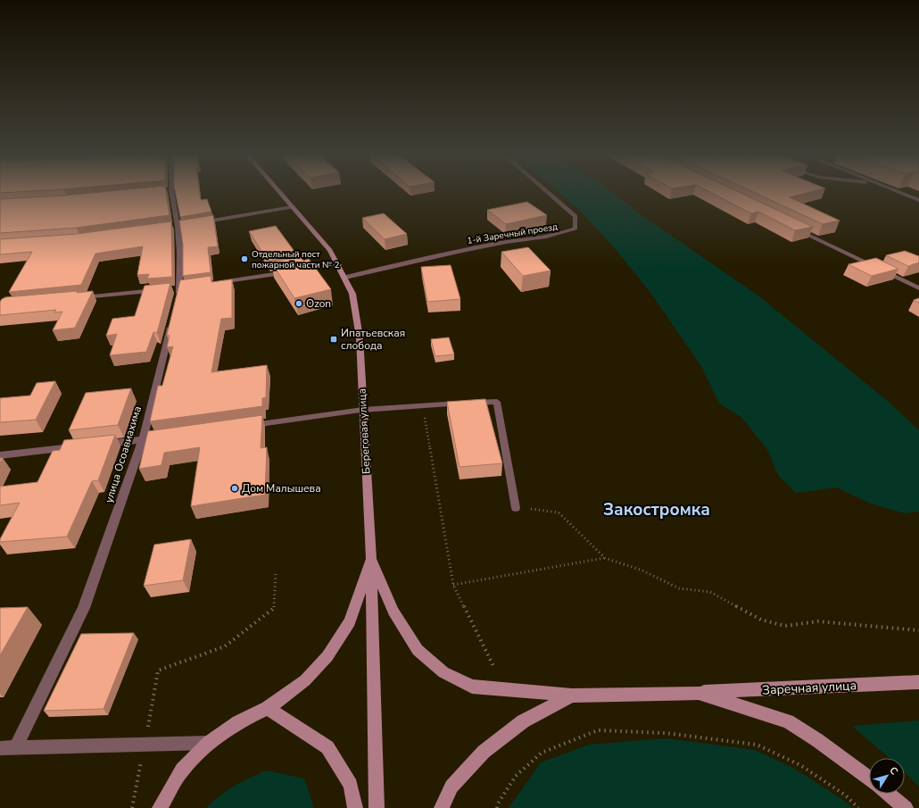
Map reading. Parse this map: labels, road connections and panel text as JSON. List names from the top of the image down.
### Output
{
  "streets": {
    "main road": ["Береговая улица", "Заречная улица"],
    "street": ["1-й Заречный проезд", "улица Осоавиахима"]
  },
  "crossings": [
    ["1-й Заречный проезд", "Береговая улица"],
    ["Береговая улица", "Заречная улица"]
  ],
  "districts": ["Закостромка"],
  "places": {
    "other": ["Отдельный пост пожарной части № 2", "Ozon", "Дом Малышева"],
    "transit": ["Ипатьевская слобода"]
  },
  "north": "top right"
}
